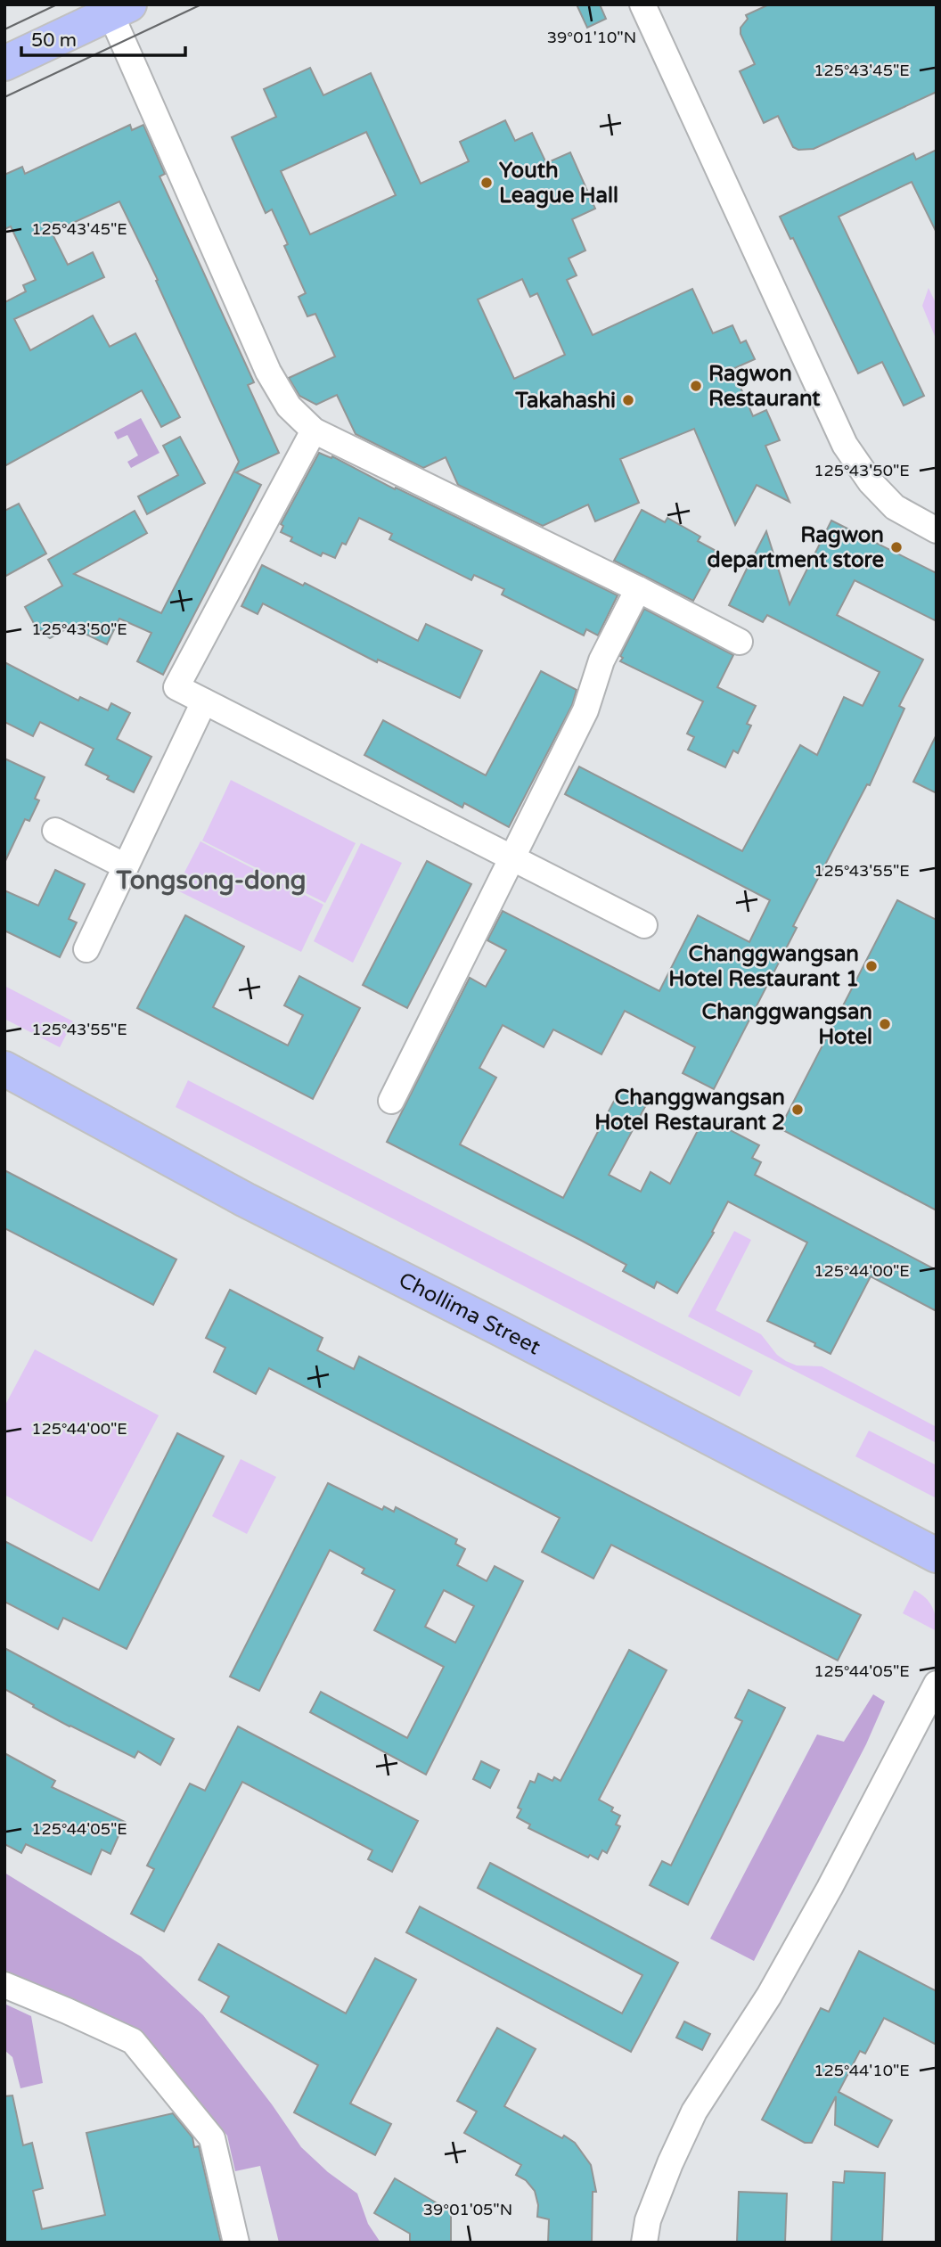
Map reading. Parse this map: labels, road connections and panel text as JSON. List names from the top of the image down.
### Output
{
  "streets": {
    "main road": ["Chollima Street"]
  },
  "districts": ["Tongsong-dong"],
  "places": [
    "Youth League Hall",
    "Ragwon Restaurant",
    "Takahashi",
    "Ragwon department store",
    "Changgwangsan Hotel Restaurant 1",
    "Changgwangsan Hotel",
    "Changgwangsan Hotel Restaurant 2"
  ],
  "scale_bar": "50 m",
  "coordinates": [
    "39°01'10\"N",
    "125°43'45\"E",
    "125°43'50\"E",
    "125°43'55\"E",
    "125°44'00\"E",
    "125°44'05\"E",
    "125°44'10\"E",
    "39°01'05\"N"
  ]
}
